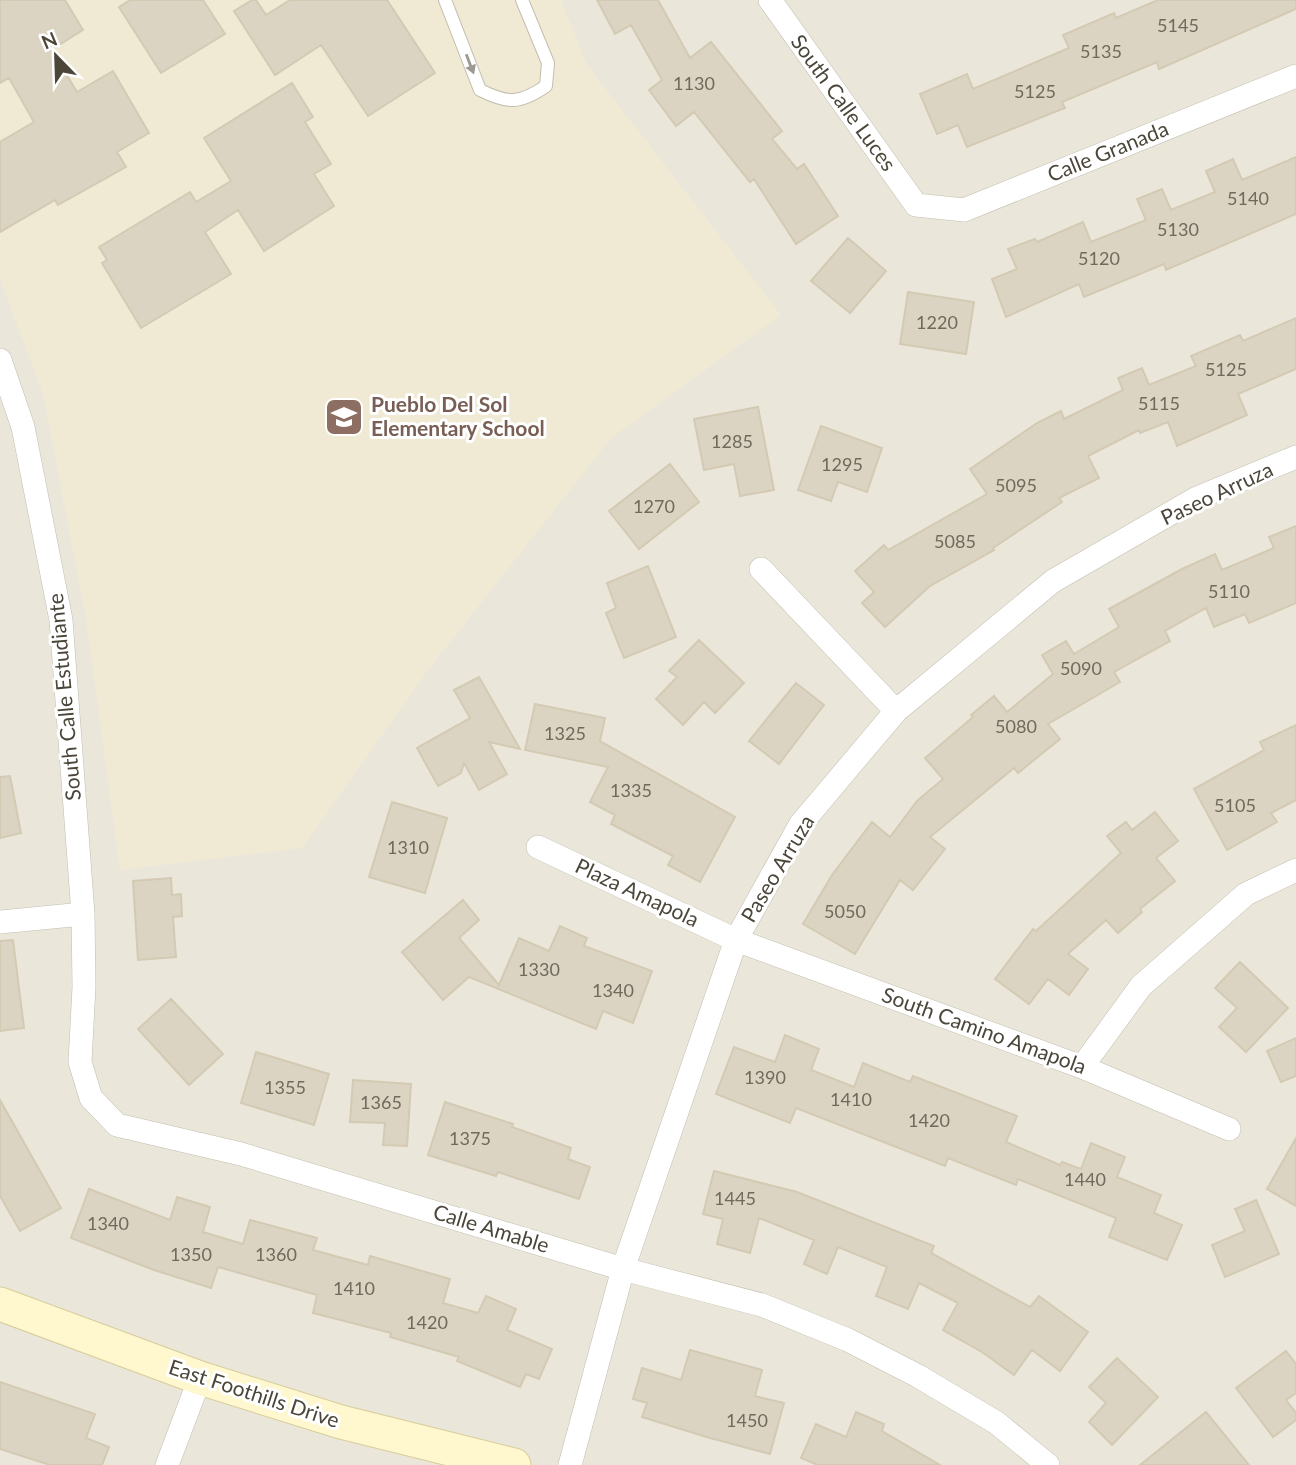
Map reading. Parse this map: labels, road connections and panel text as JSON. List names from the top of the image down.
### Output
{
  "streets": {
    "street": [
      "South Calle Luces",
      "Calle Granada",
      "Paseo Arruza",
      "South Calle Estudiante",
      "Plaza Amapola",
      "South Camino Amapola",
      "Calle Amable",
      "East Foothills Drive"
    ]
  },
  "crossings": [
    ["South Calle Luces", "Calle Granada"],
    ["Paseo Arruza", "Plaza Amapola"],
    ["Paseo Arruza", "South Camino Amapola"],
    ["Paseo Arruza", "Calle Amable"],
    ["South Calle Estudiante", "Calle Amable"],
    ["Plaza Amapola", "South Camino Amapola"]
  ],
  "places": {
    "school or university": ["Pueblo Del Sol Elementary School"]
  },
  "house_numbers": [
    "5145",
    "5135",
    "1130",
    "5125",
    "5140",
    "5130",
    "5120",
    "1220",
    "5125",
    "5115",
    "1285",
    "1295",
    "5095",
    "1270",
    "5085",
    "5110",
    "5090",
    "5080",
    "1325",
    "1335",
    "5105",
    "1310",
    "5050",
    "1330",
    "1340",
    "1390",
    "1355",
    "1410",
    "1365",
    "1420",
    "1375",
    "1440",
    "1445",
    "1340",
    "1350",
    "1360",
    "1410",
    "1420",
    "1450"
  ],
  "north": "top left"
}
